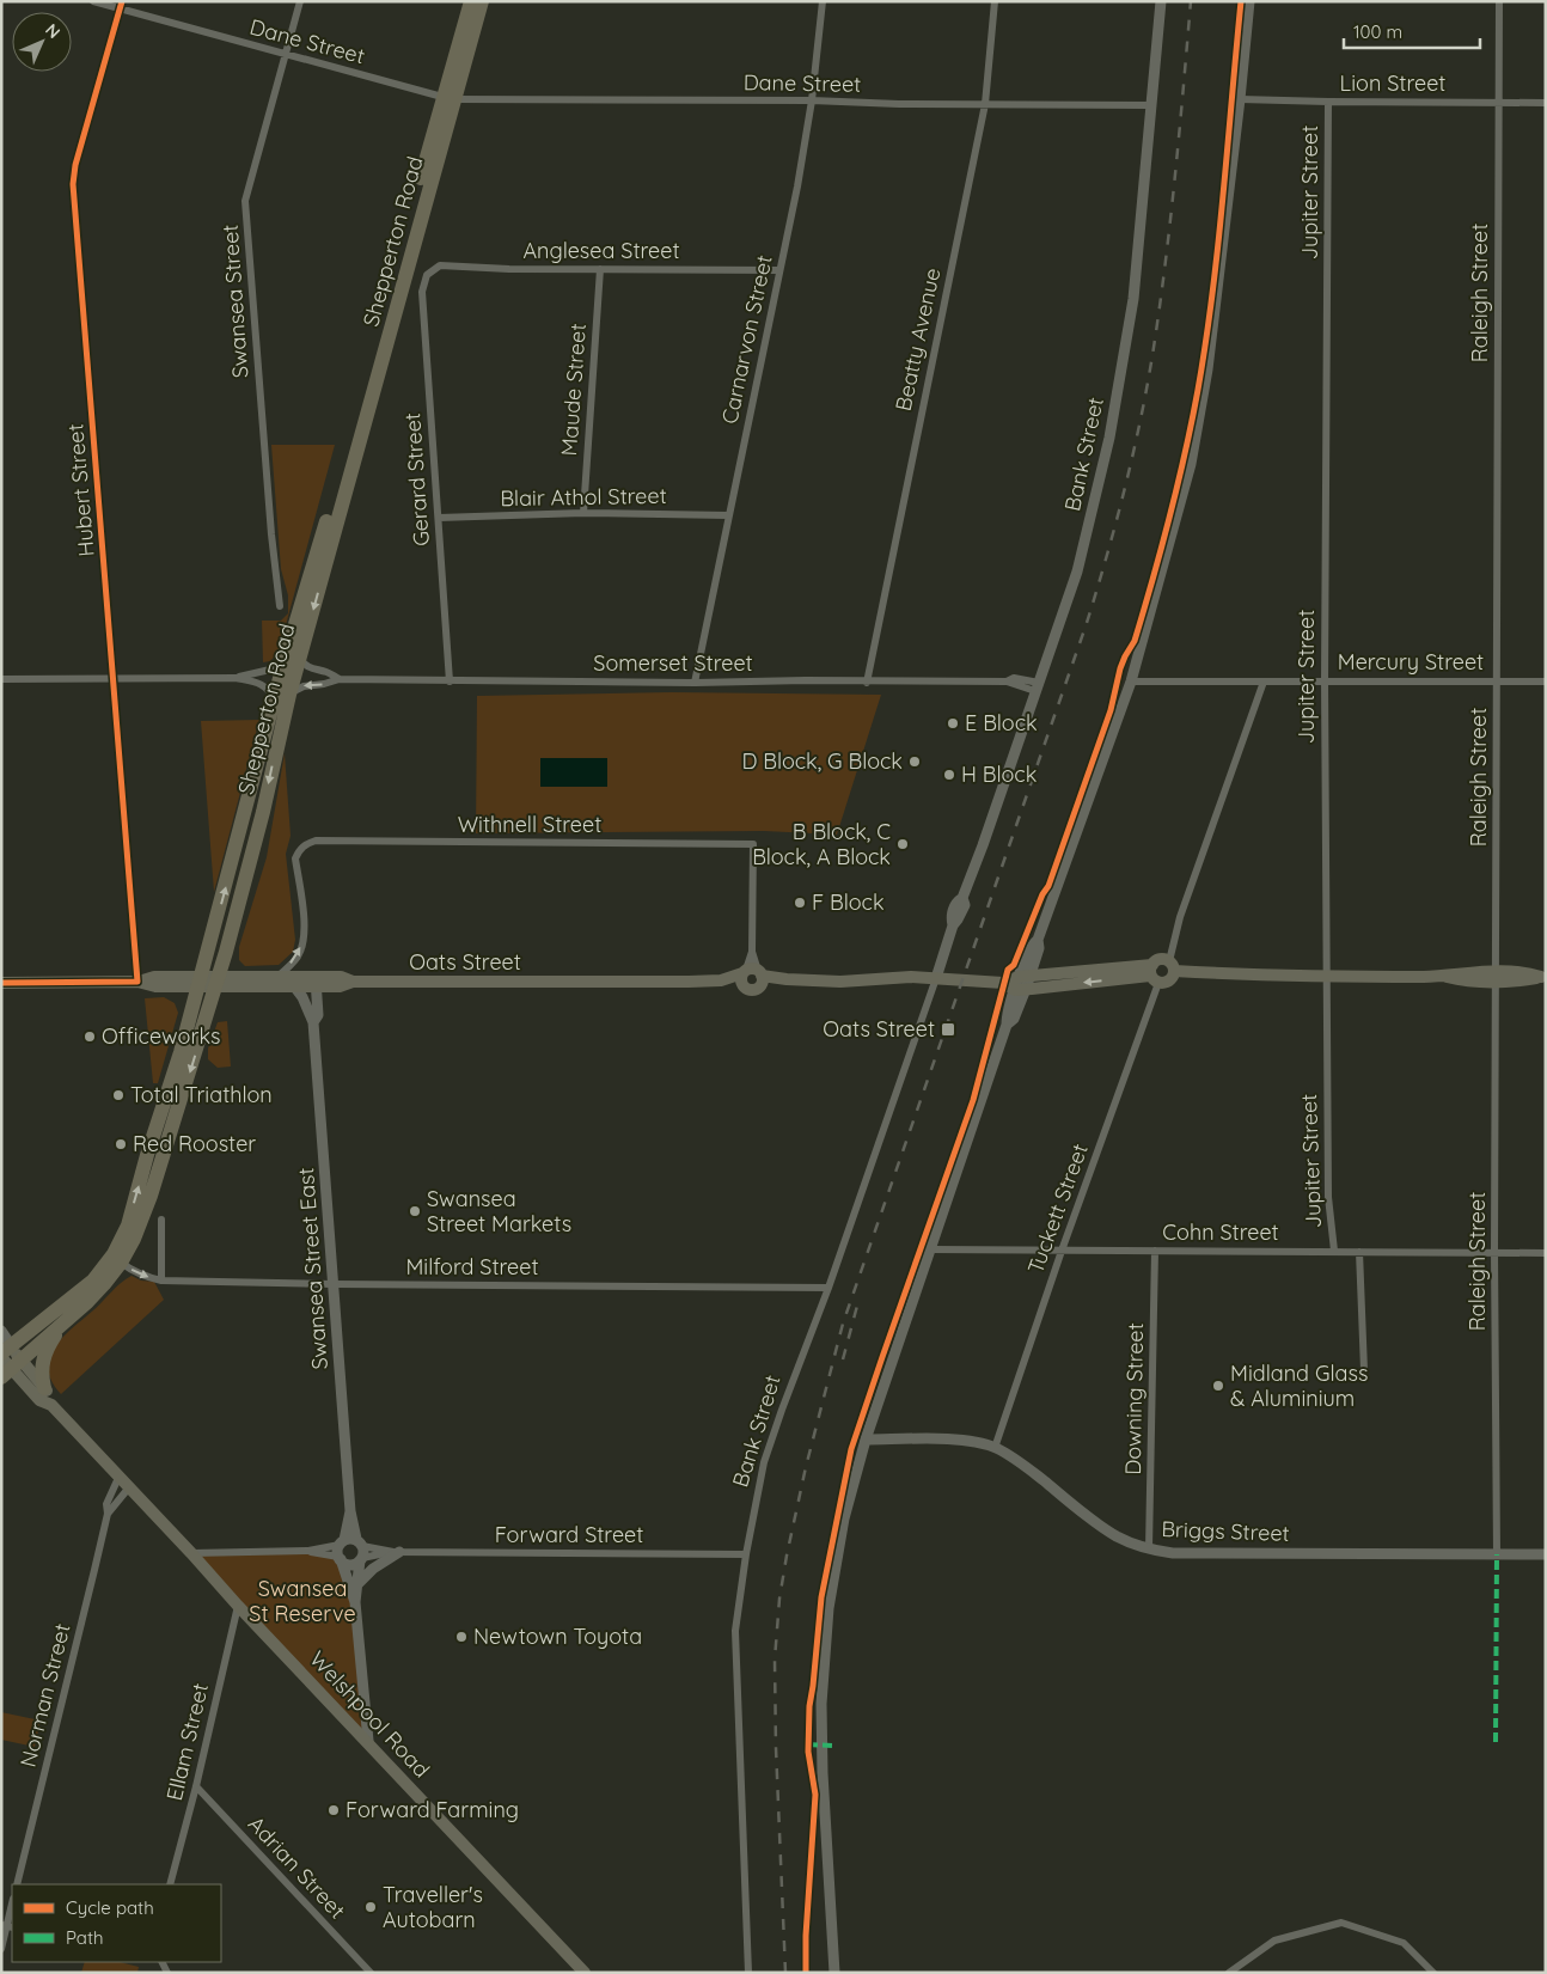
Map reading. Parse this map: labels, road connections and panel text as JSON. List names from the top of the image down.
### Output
{
  "streets": {
    "highway": ["Shepperton Road"],
    "main road": ["Oats Street", "Welshpool Road"],
    "street": [
      "Dane Street",
      "Lion Street",
      "Jupiter Street",
      "Anglesea Street",
      "Raleigh Street",
      "Swansea Street",
      "Carnarvon Street",
      "Beatty Avenue",
      "Maude Street",
      "Bank Street",
      "Gerard Street",
      "Hubert Street",
      "Blair Athol Street",
      "Mercury Street",
      "Somerset Street",
      "Withnell Street",
      "Tuckett Street",
      "Cohn Street",
      "Milford Street",
      "Swansea Street East",
      "Downing Street",
      "Briggs Street",
      "Forward Street",
      "Norman Street",
      "Ellam Street",
      "Adrian Street"
    ]
  },
  "crossings": [
    ["Dane Street", "Shepperton Road"],
    ["Dane Street", "Swansea Street"],
    ["Dane Street", "Carnarvon Street"],
    ["Dane Street", "Beatty Avenue"],
    ["Dane Street", "Bank Street"],
    ["Dane Street", "Hubert Street"],
    ["Lion Street", "Jupiter Street"],
    ["Lion Street", "Raleigh Street"],
    ["Jupiter Street", "Mercury Street"],
    ["Jupiter Street", "Cohn Street"],
    ["Shepperton Road", "Somerset Street"],
    ["Shepperton Road", "Oats Street"],
    ["Shepperton Road", "Milford Street"],
    ["Shepperton Road", "Welshpool Road"],
    ["Anglesea Street", "Carnarvon Street"],
    ["Anglesea Street", "Maude Street"],
    ["Anglesea Street", "Gerard Street"],
    ["Raleigh Street", "Mercury Street"],
    ["Raleigh Street", "Cohn Street"],
    ["Raleigh Street", "Briggs Street"],
    ["Carnarvon Street", "Blair Athol Street"],
    ["Carnarvon Street", "Somerset Street"],
    ["Beatty Avenue", "Somerset Street"],
    ["Maude Street", "Blair Athol Street"],
    ["Bank Street", "Somerset Street"],
    ["Bank Street", "Oats Street"],
    ["Bank Street", "Milford Street"],
    ["Bank Street", "Forward Street"],
    ["Gerard Street", "Blair Athol Street"],
    ["Gerard Street", "Somerset Street"],
    ["Hubert Street", "Oats Street"],
    ["Withnell Street", "Oats Street"],
    ["Oats Street", "Swansea Street East"],
    ["Tuckett Street", "Cohn Street"],
    ["Tuckett Street", "Briggs Street"],
    ["Cohn Street", "Downing Street"],
    ["Milford Street", "Swansea Street East"],
    ["Swansea Street East", "Forward Street"],
    ["Downing Street", "Briggs Street"],
    ["Norman Street", "Welshpool Road"],
    ["Welshpool Road", "Ellam Street"],
    ["Ellam Street", "Adrian Street"]
  ],
  "parks": ["Swansea St Reserve"],
  "places": {
    "other": [
      "E Block",
      "D Block, G Block",
      "H Block",
      "B Block, C Block, A Block",
      "F Block",
      "Officeworks",
      "Total Triathlon",
      "Red Rooster",
      "Swansea Street Markets",
      "Midland Glass & Aluminium",
      "Newtown Toyota",
      "Forward Farming",
      "Traveller's Autobarn"
    ],
    "transit": ["Oats Street"]
  },
  "legend": ["Cycle path", "Path"],
  "scale_bar": "100 m",
  "north": "top right"
}
